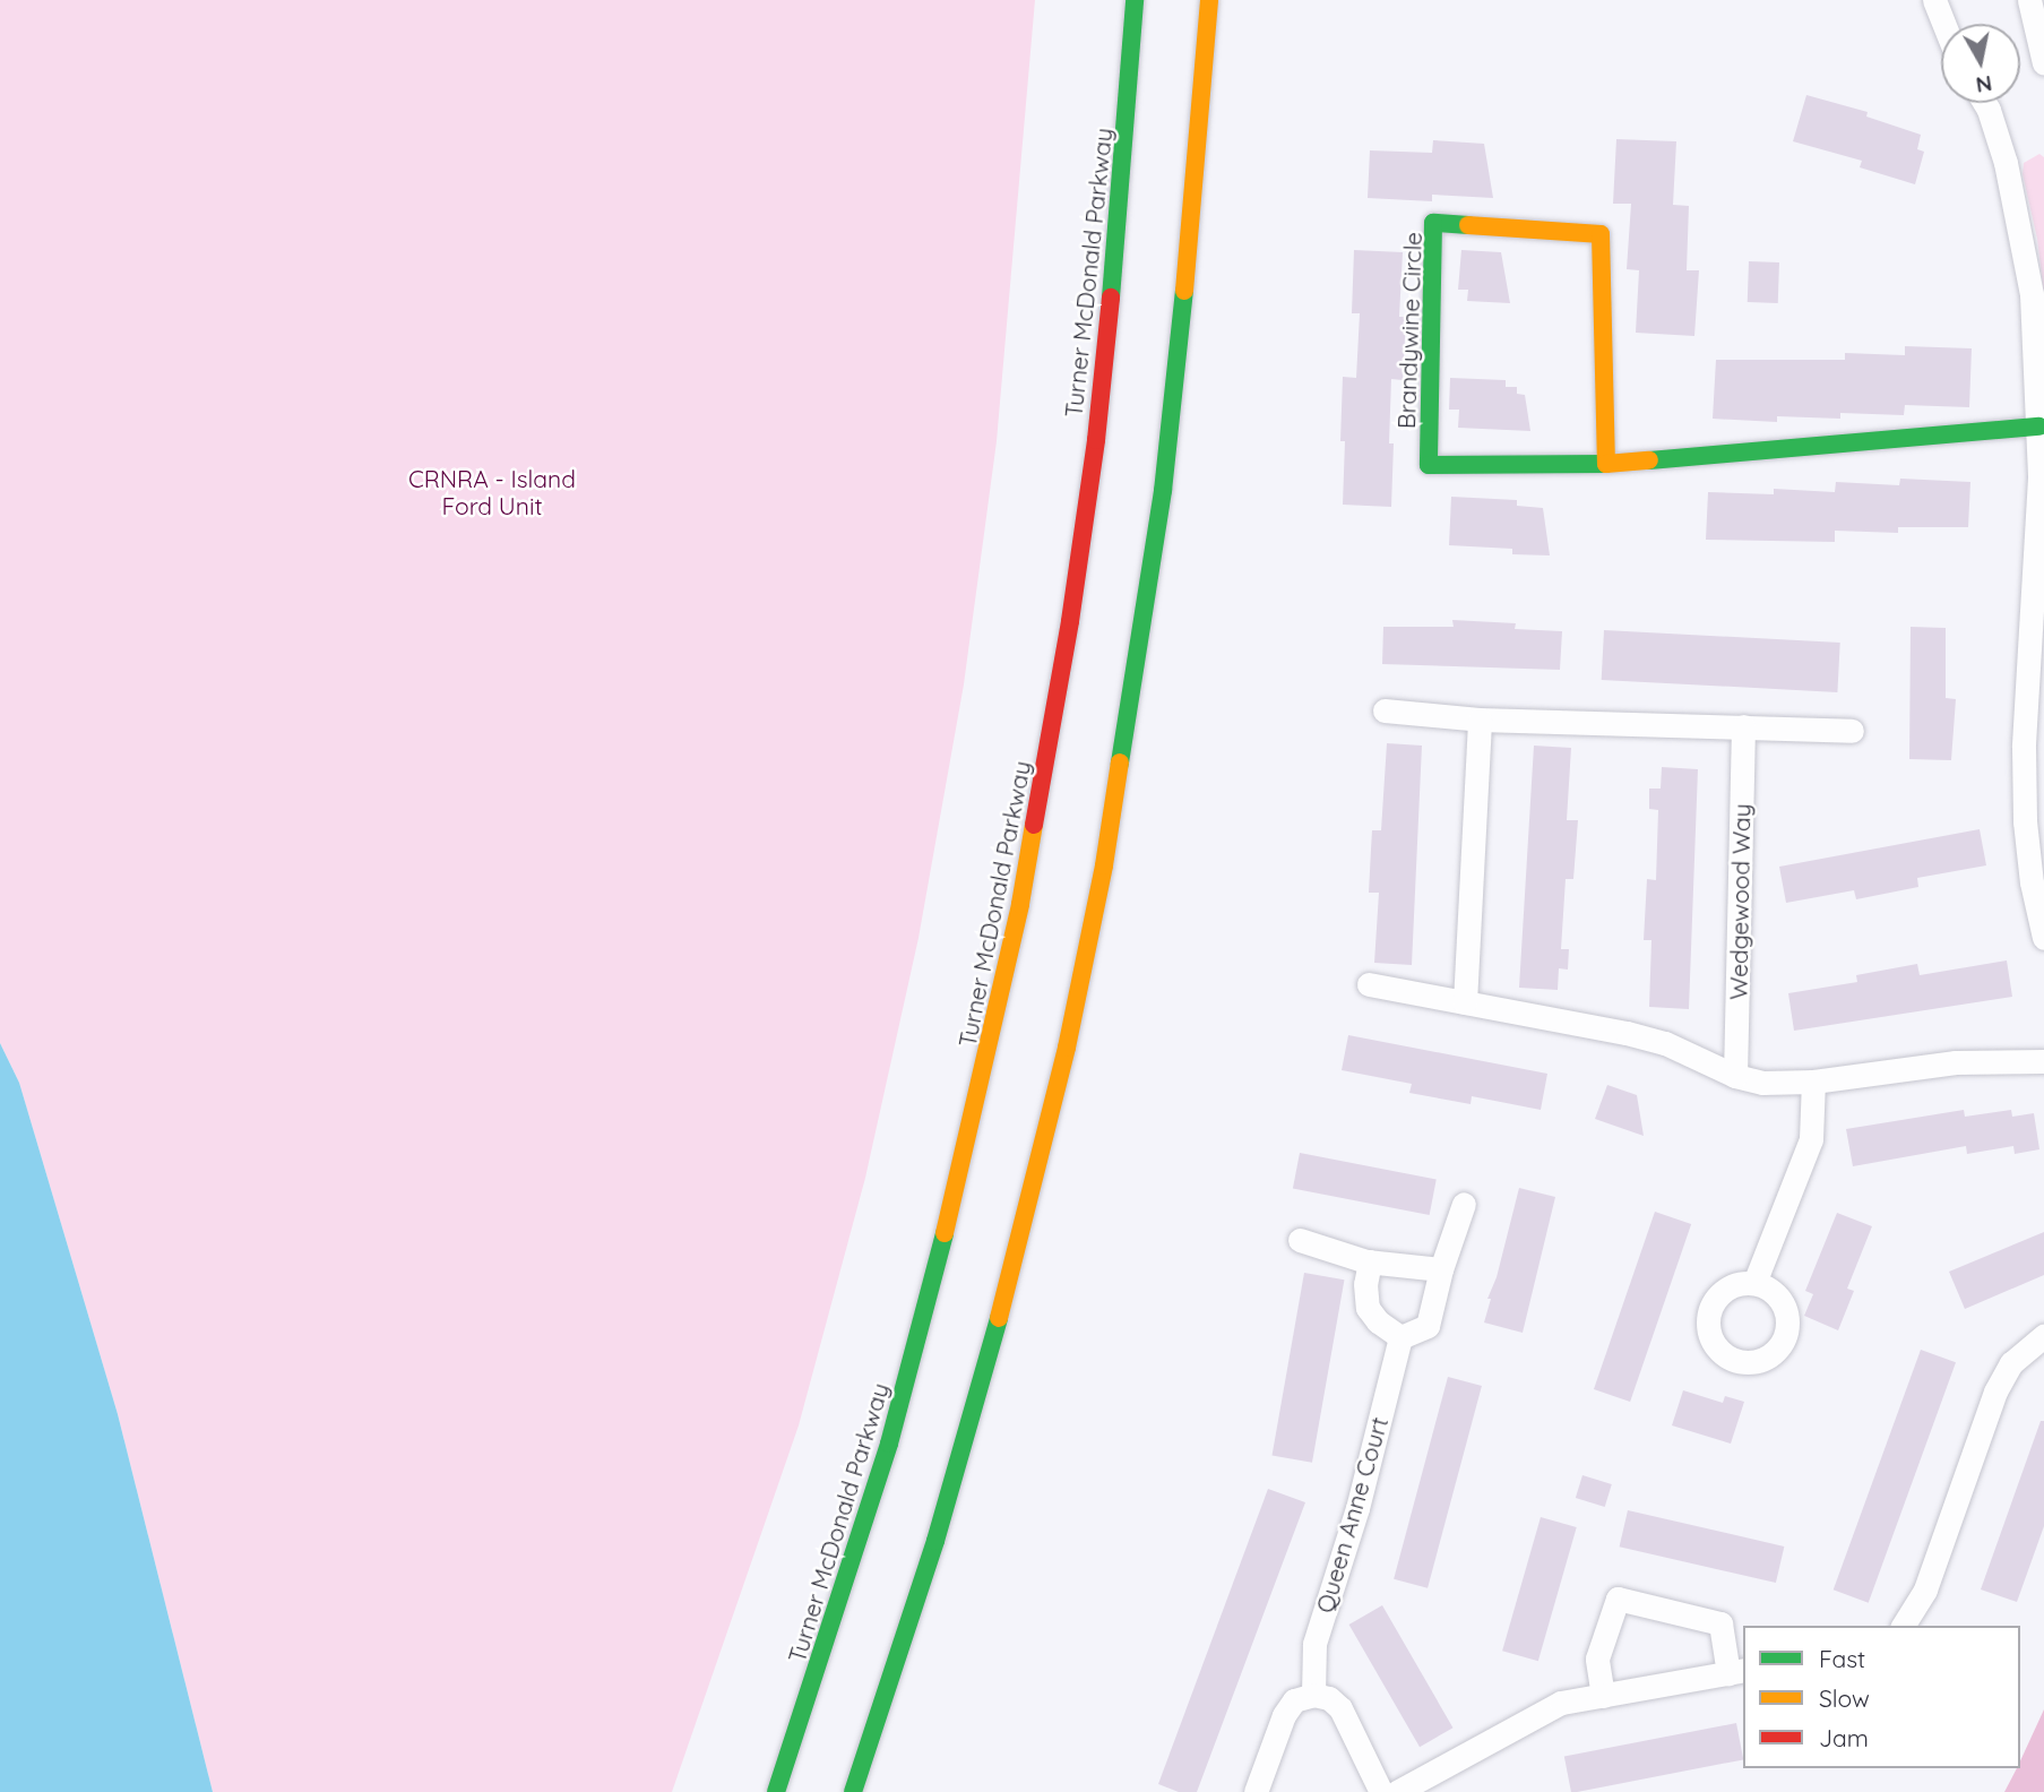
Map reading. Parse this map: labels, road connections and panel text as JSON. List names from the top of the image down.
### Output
{
  "streets": {
    "main road": ["Turner McDonald Parkway", "Brandywine Circle"],
    "street": ["Wedgewood Way", "Queen Anne Court"]
  },
  "parks": ["CRNRA - Island Ford Unit"],
  "legend": ["Fast", "Slow", "Jam"],
  "north": "bottom"
}
